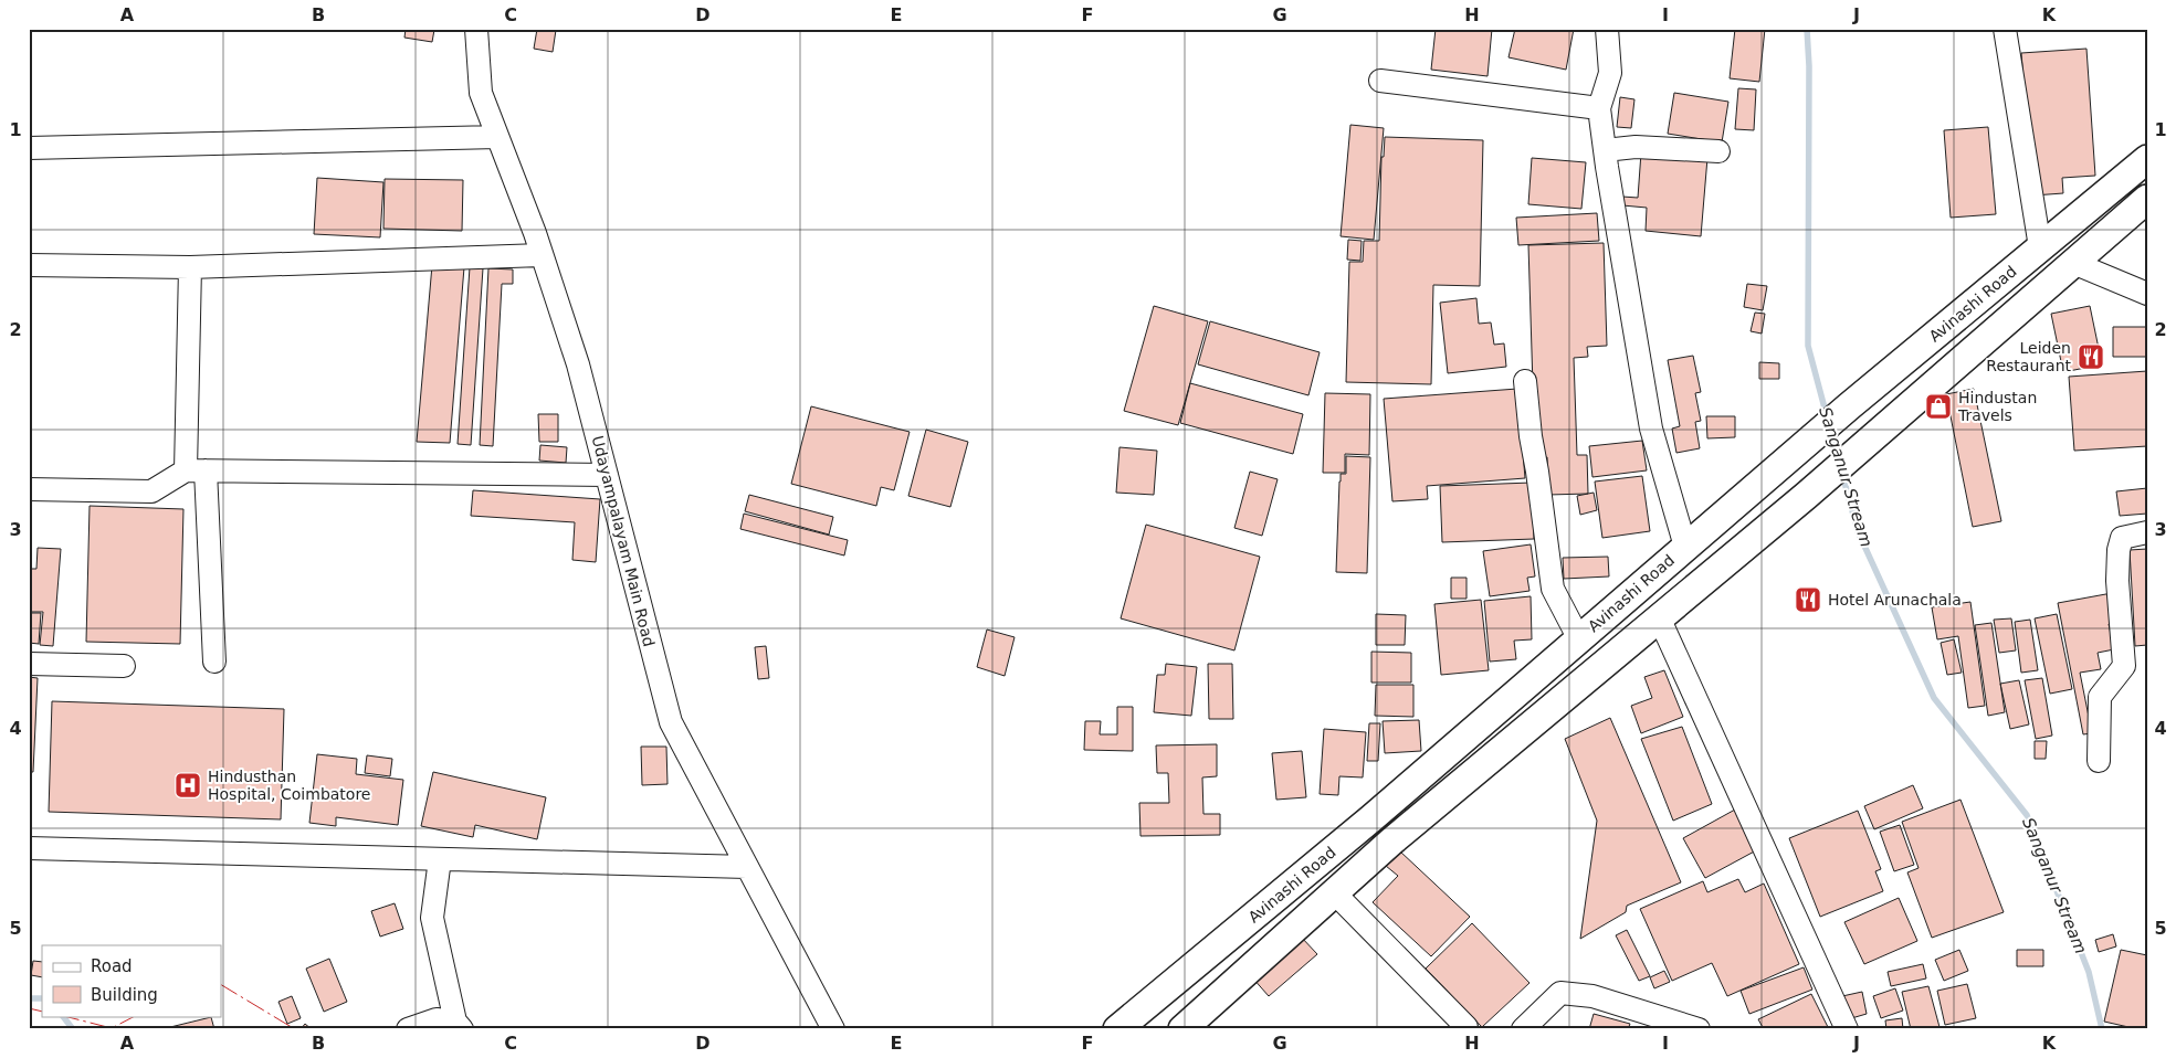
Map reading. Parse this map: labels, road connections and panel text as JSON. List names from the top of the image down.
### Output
{
  "streets": {
    "main road": ["Avinashi Road"],
    "street": ["Udayampalayam Main Road"]
  },
  "water": ["Sanganur Stream"],
  "places": {
    "restaurant": ["Leiden Restaurant", "Hotel Arunachala"],
    "shop": ["Hindustan Travels"],
    "hospital": ["Hindusthan Hospital, Coimbatore"]
  },
  "legend": ["Road", "Building"],
  "grid": {
    "columns": [
      "A",
      "B",
      "C",
      "D",
      "E",
      "F",
      "G",
      "H",
      "I",
      "J",
      "K"
    ],
    "rows": [
      "1",
      "2",
      "3",
      "4",
      "5"
    ]
  }
}
